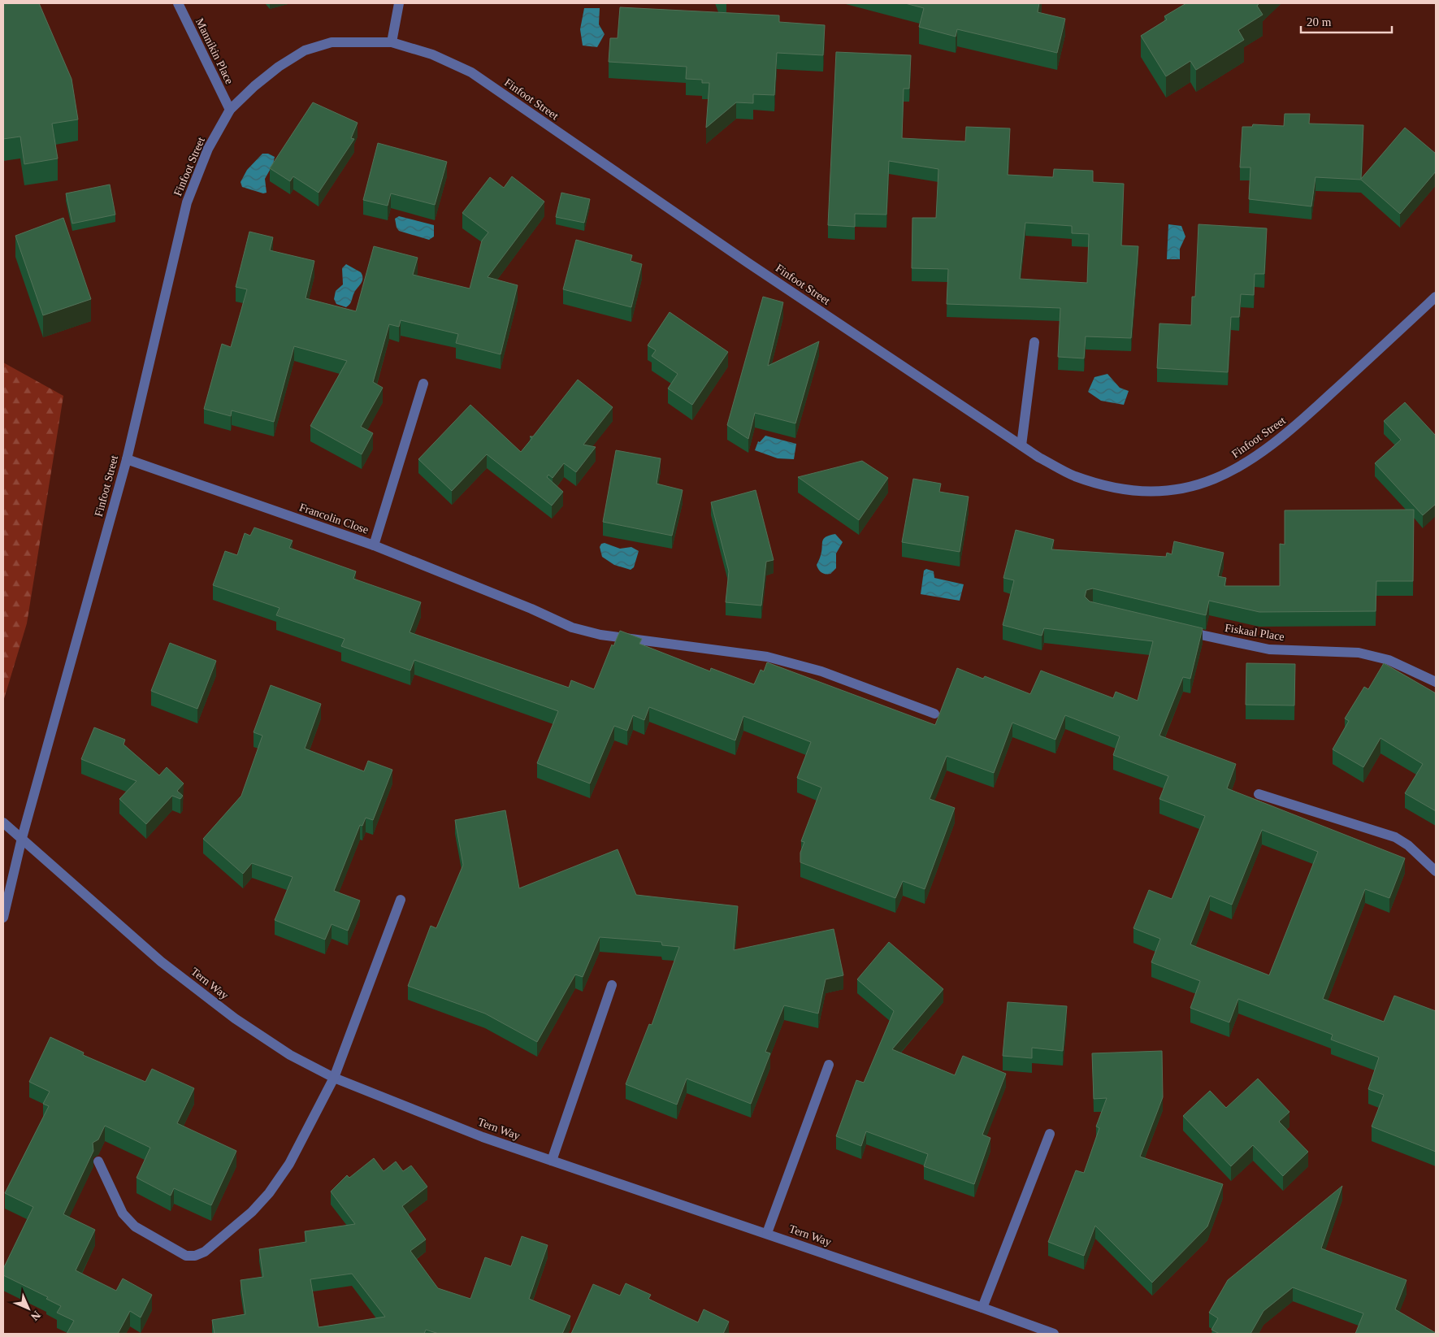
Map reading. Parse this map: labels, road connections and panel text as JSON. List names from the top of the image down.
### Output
{
  "streets": {
    "street": [
      "Mannikin Place",
      "Finfoot Street",
      "Francolin Close",
      "Fiskaal Place",
      "Tern Way"
    ]
  },
  "crossings": [
    ["Mannikin Place", "Finfoot Street"],
    ["Finfoot Street", "Francolin Close"],
    ["Finfoot Street", "Tern Way"]
  ],
  "scale_bar": "20 m",
  "north": "bottom right"
}
